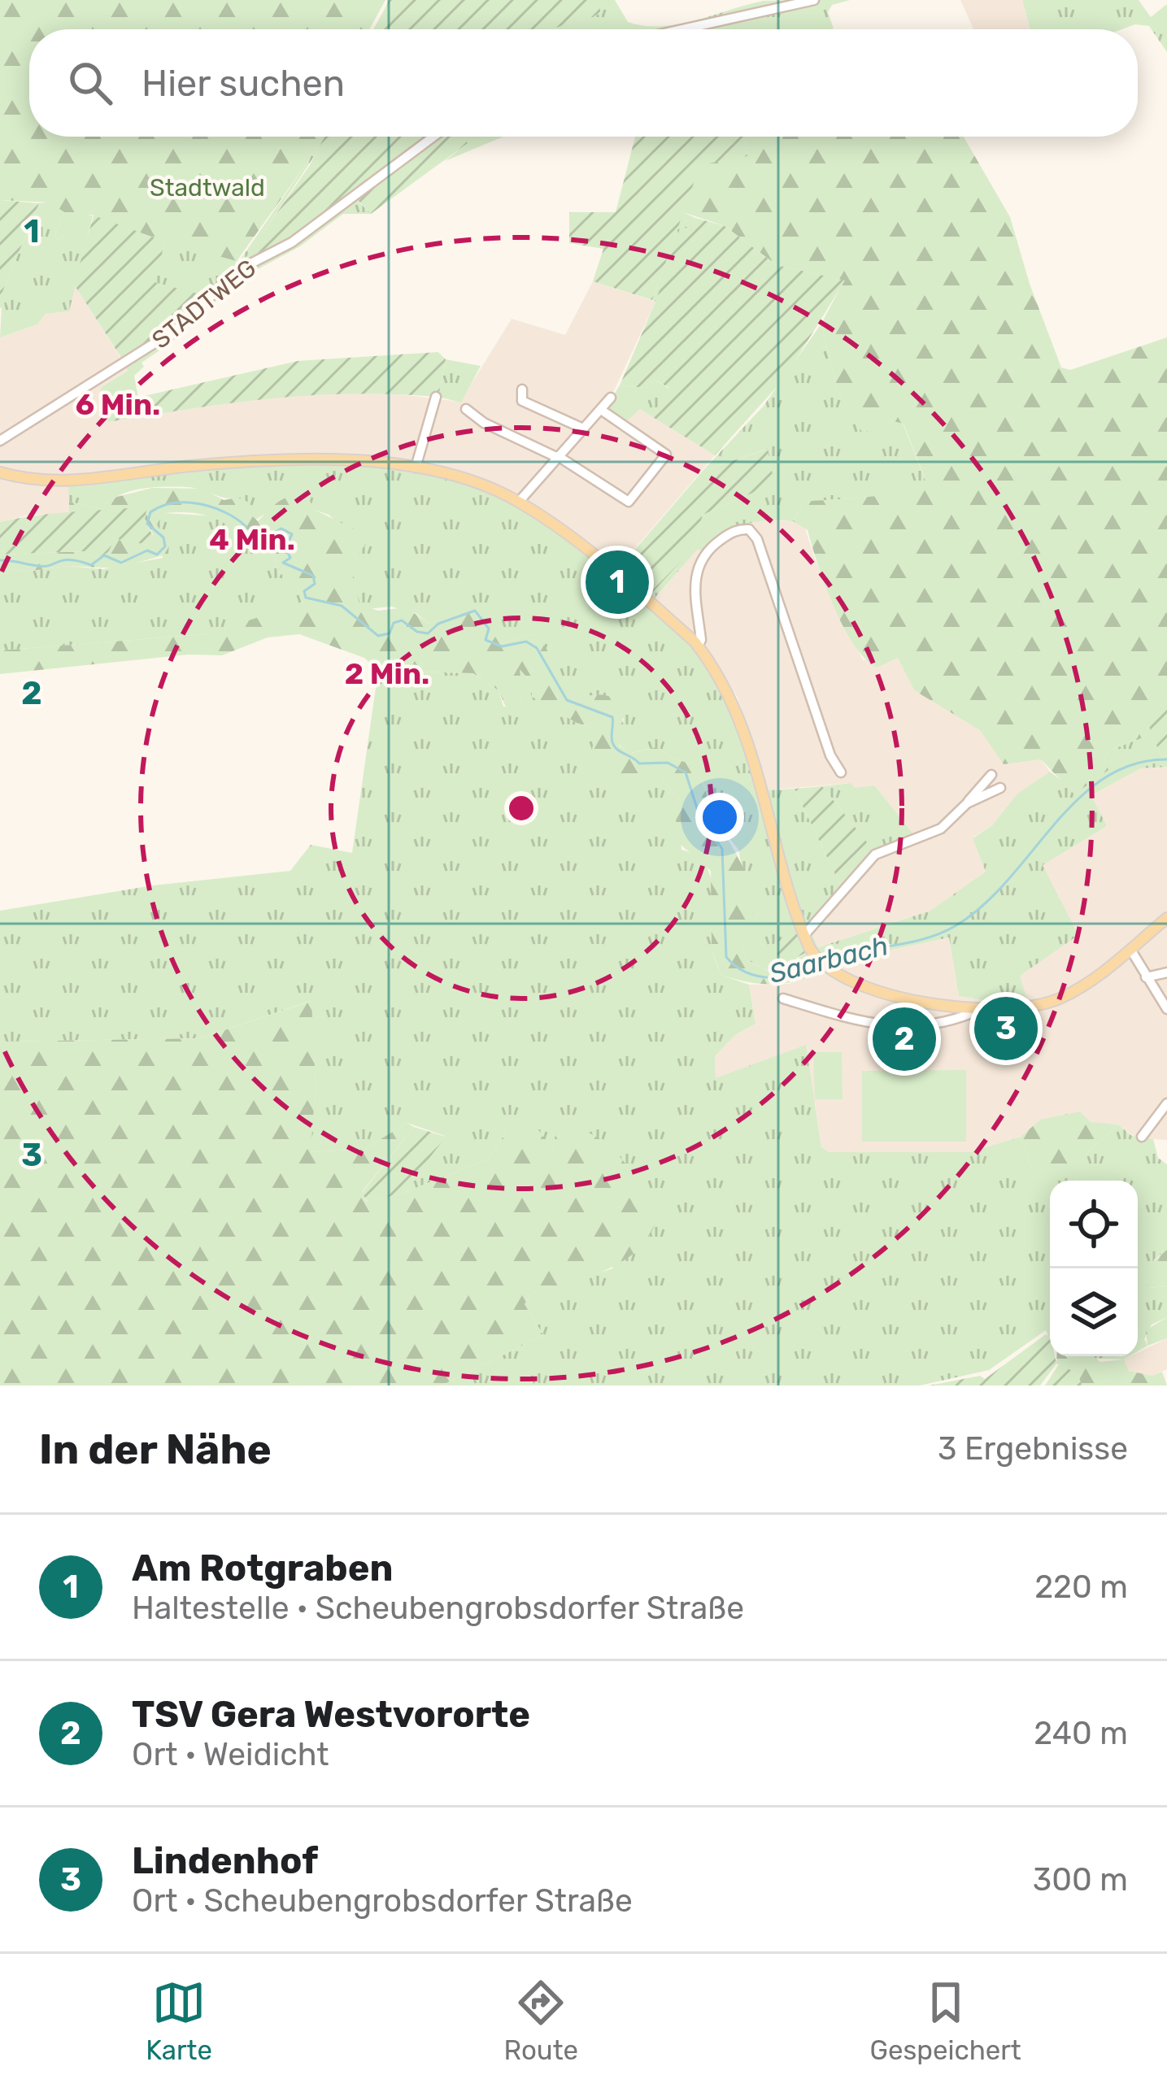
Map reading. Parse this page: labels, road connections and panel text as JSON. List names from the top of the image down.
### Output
{
  "streets": {
    "street": ["STADTWEG"]
  },
  "water": ["Saarbach"],
  "parks": ["Stadtwald"],
  "page": {
    "search": "Hier suchen",
    "pins": ["1", "3", "2"],
    "heading": ["In der Nähe", "3 Ergebnisse"],
    "list": [
      {
        "mark": "1",
        "name": "Am Rotgraben",
        "note": "Haltestelle · Scheubengrobsdorfer Straße",
        "value": "220 m"
      },
      {
        "mark": "2",
        "name": "TSV Gera Westvororte",
        "note": "Ort · Weidicht",
        "value": "240 m"
      },
      {
        "mark": "3",
        "name": "Lindenhof",
        "note": "Ort · Scheubengrobsdorfer Straße",
        "value": "300 m"
      }
    ],
    "nav": ["Karte", "Route", "Gespeichert"]
  },
  "grid": {
    "rows": ["1", "2", "3"]
  },
  "rings": ["6 Min.", "4 Min.", "2 Min."]
}
